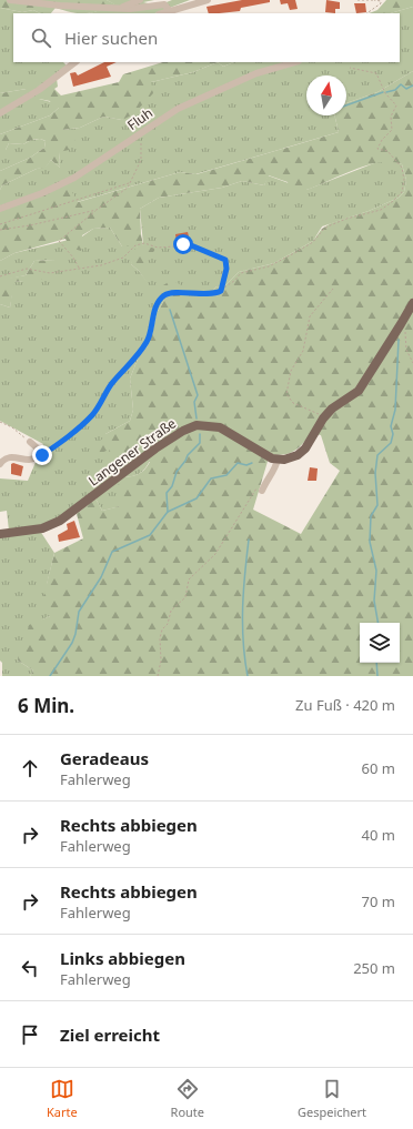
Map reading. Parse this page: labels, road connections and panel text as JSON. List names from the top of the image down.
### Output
{
  "streets": {
    "main road": ["Langener Straße"],
    "street": ["Fluh"]
  },
  "north": "top",
  "page": {
    "search": "Hier suchen",
    "heading": ["6 Min.", "Zu Fuß · 420 m"],
    "list": [
      ["Geradeaus", "Fahlerweg", "60 m"],
      ["Rechts abbiegen", "Fahlerweg", "40 m"],
      ["Rechts abbiegen", "Fahlerweg", "70 m"],
      ["Links abbiegen", "Fahlerweg", "250 m"],
      "Ziel erreicht"
    ],
    "nav": ["Karte", "Route", "Gespeichert"]
  }
}
